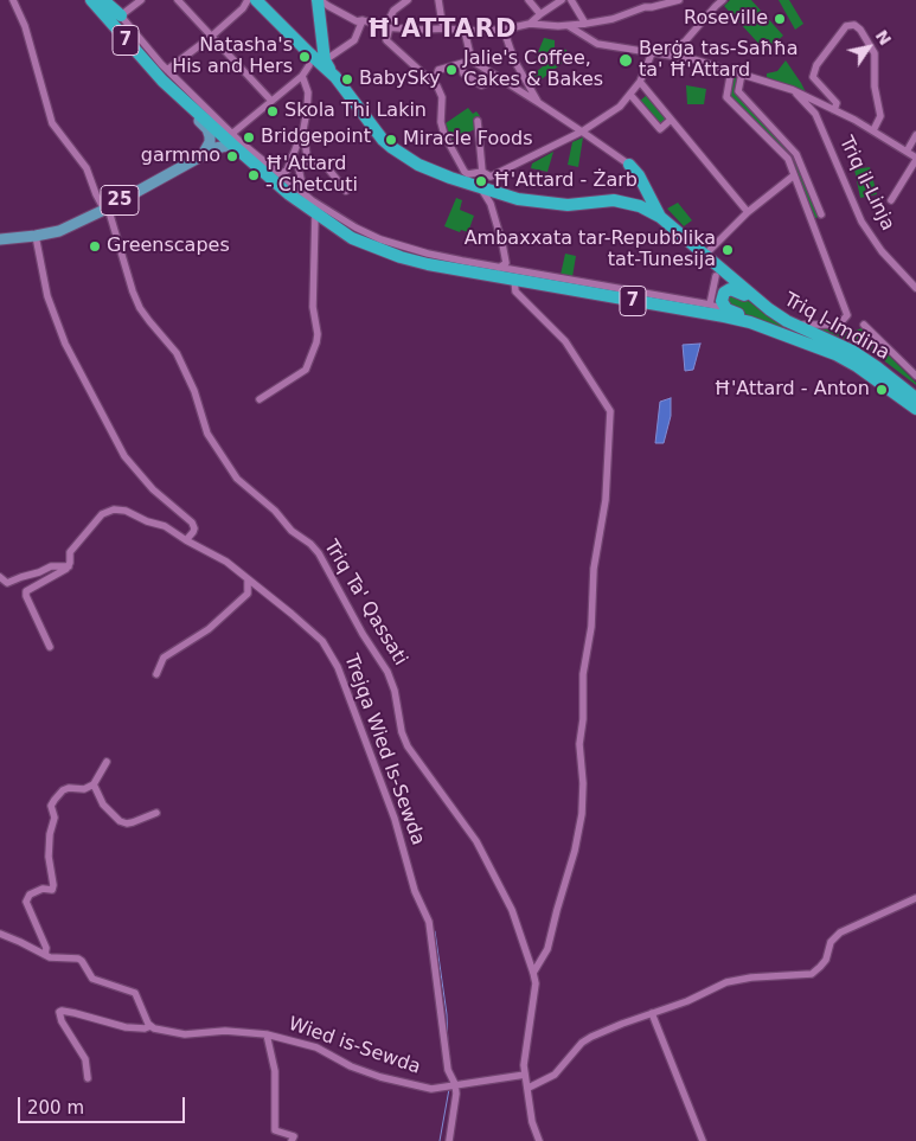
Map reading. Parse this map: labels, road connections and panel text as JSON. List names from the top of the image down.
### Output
{
  "streets": {
    "highway": ["7", "Triq l-Imdina"],
    "main road": ["25"],
    "street": [
      "Triq il-Linja",
      "Triq Ta' Qassati",
      "Trejqa Wied Is-Sewda",
      "Wied is-Sewda"
    ]
  },
  "crossings": [
    ["7", "25"],
    ["7", "Triq l-Imdina"],
    ["25", "Triq Ta' Qassati"],
    ["Trejqa Wied Is-Sewda", "Wied is-Sewda"]
  ],
  "districts": ["Ħ'ATTARD"],
  "places": [
    "Roseville",
    "Natasha's His and Hers",
    "Berġa tas-Saħħa ta' Ħ'Attard",
    "Jalie's Coffee, Cakes & Bakes",
    "BabySky",
    "Skola Thi Lakin",
    "Bridgepoint",
    "Miracle Foods",
    "garmmo",
    "Ħ'Attard - Chetcuti",
    "Ħ'Attard - Żarb",
    "Greenscapes",
    "Ambaxxata tar-Repubblika tat-Tunesija",
    "Ħ'Attard - Anton"
  ],
  "scale_bar": "200 m",
  "north": "top right"
}
